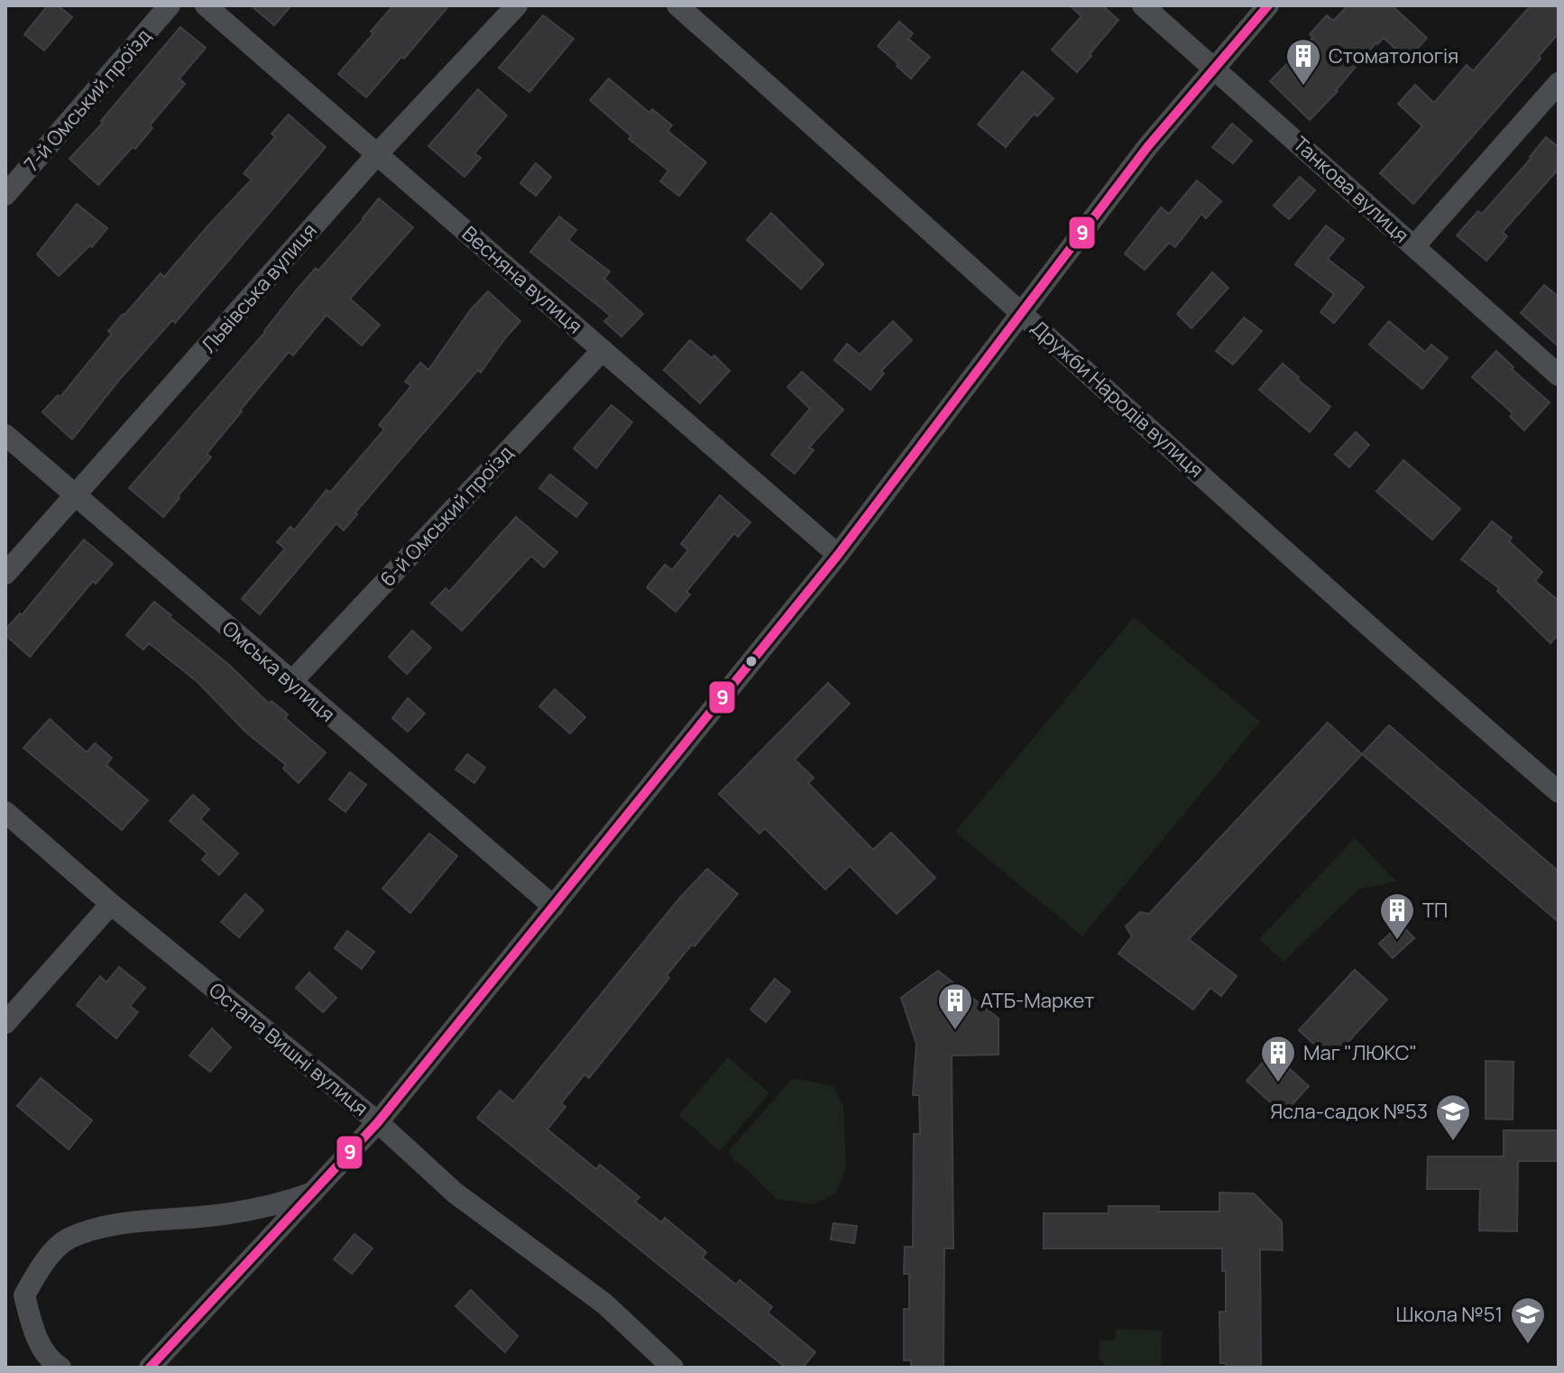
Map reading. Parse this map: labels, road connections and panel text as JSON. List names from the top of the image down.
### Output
{
  "streets": {
    "street": [
      "7-й Омський проїзд",
      "Танкова вулиця",
      "Весняна вулиця",
      "Львівська вулиця",
      "Дружби Народів вулиця",
      "6-й Омський проїзд",
      "Омська вулиця",
      "Остапа Вишні вулиця"
    ]
  },
  "crossings": [
    ["Весняна вулиця", "Львівська вулиця"],
    ["Весняна вулиця", "6-й Омський проїзд"],
    ["Львівська вулиця", "Омська вулиця"],
    ["6-й Омський проїзд", "Омська вулиця"]
  ],
  "places": {
    "building": [
      "Стоматологія",
      "ТП",
      "АТБ-Маркет",
      "Маг \"ЛЮКС\""
    ],
    "school or university": ["Ясла-садок №53", "Школа №51"]
  },
  "lines": ["transit line 9"]
}
